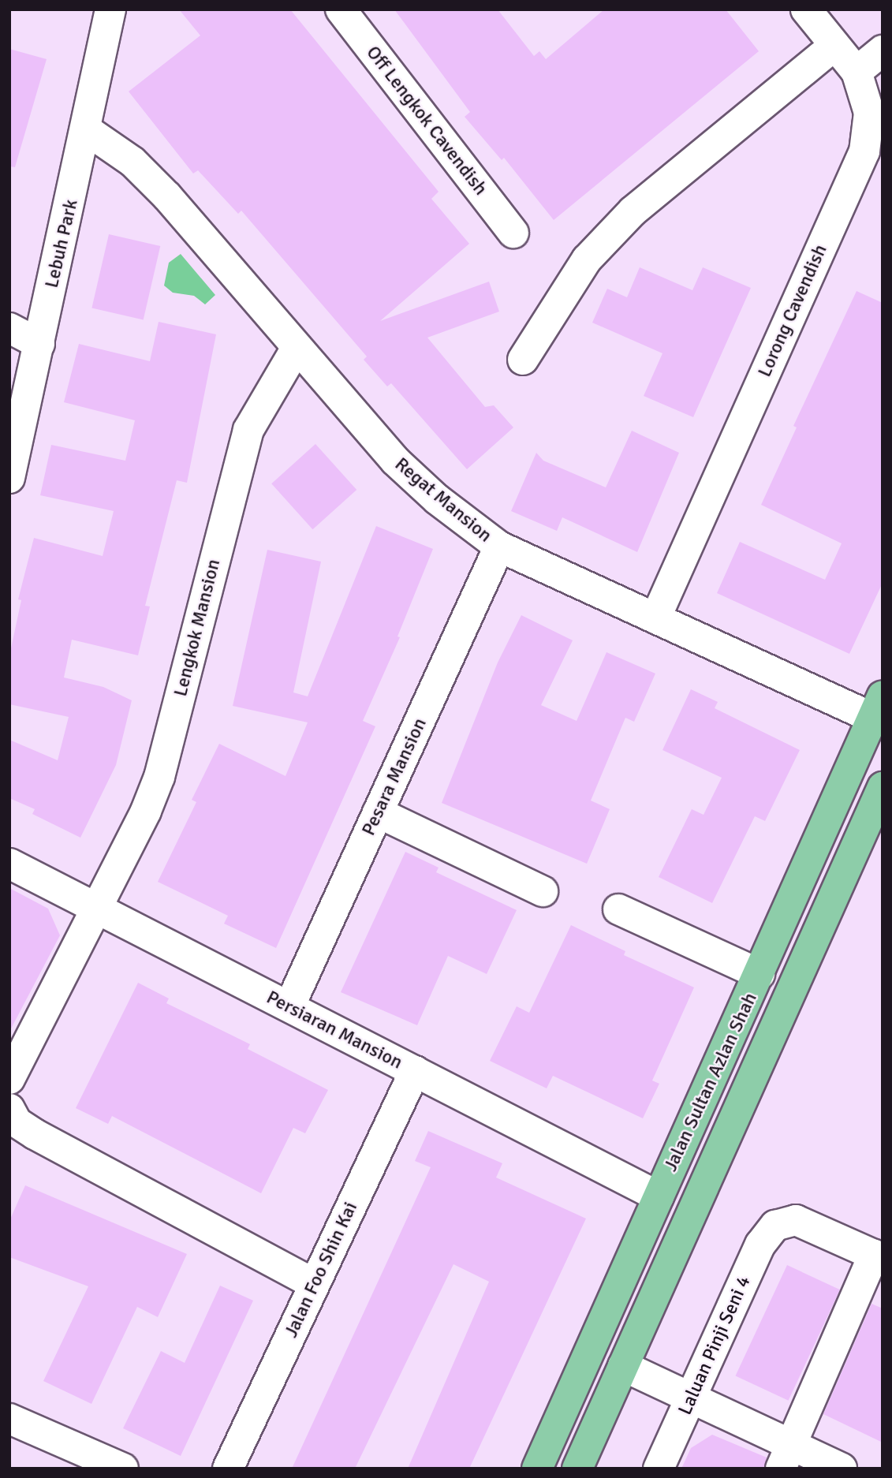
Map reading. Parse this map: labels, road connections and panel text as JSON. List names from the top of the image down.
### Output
{
  "streets": {
    "main road": ["Jalan Sultan Azlan Shah"],
    "street": [
      "Off Lengkok Cavendish",
      "Lebuh Park",
      "Lorong Cavendish",
      "Regat Mansion",
      "Lengkok Mansion",
      "Pesara Mansion",
      "Persiaran Mansion",
      "Jalan Foo Shin Kai",
      "Laluan Pinji Seni 4"
    ]
  },
  "crossings": [
    ["Lebuh Park", "Regat Mansion"],
    ["Lorong Cavendish", "Regat Mansion"],
    ["Regat Mansion", "Lengkok Mansion"],
    ["Regat Mansion", "Pesara Mansion"],
    ["Regat Mansion", "Jalan Sultan Azlan Shah"],
    ["Lengkok Mansion", "Persiaran Mansion"],
    ["Pesara Mansion", "Persiaran Mansion"],
    ["Persiaran Mansion", "Jalan Sultan Azlan Shah"],
    ["Persiaran Mansion", "Jalan Foo Shin Kai"]
  ]
}
